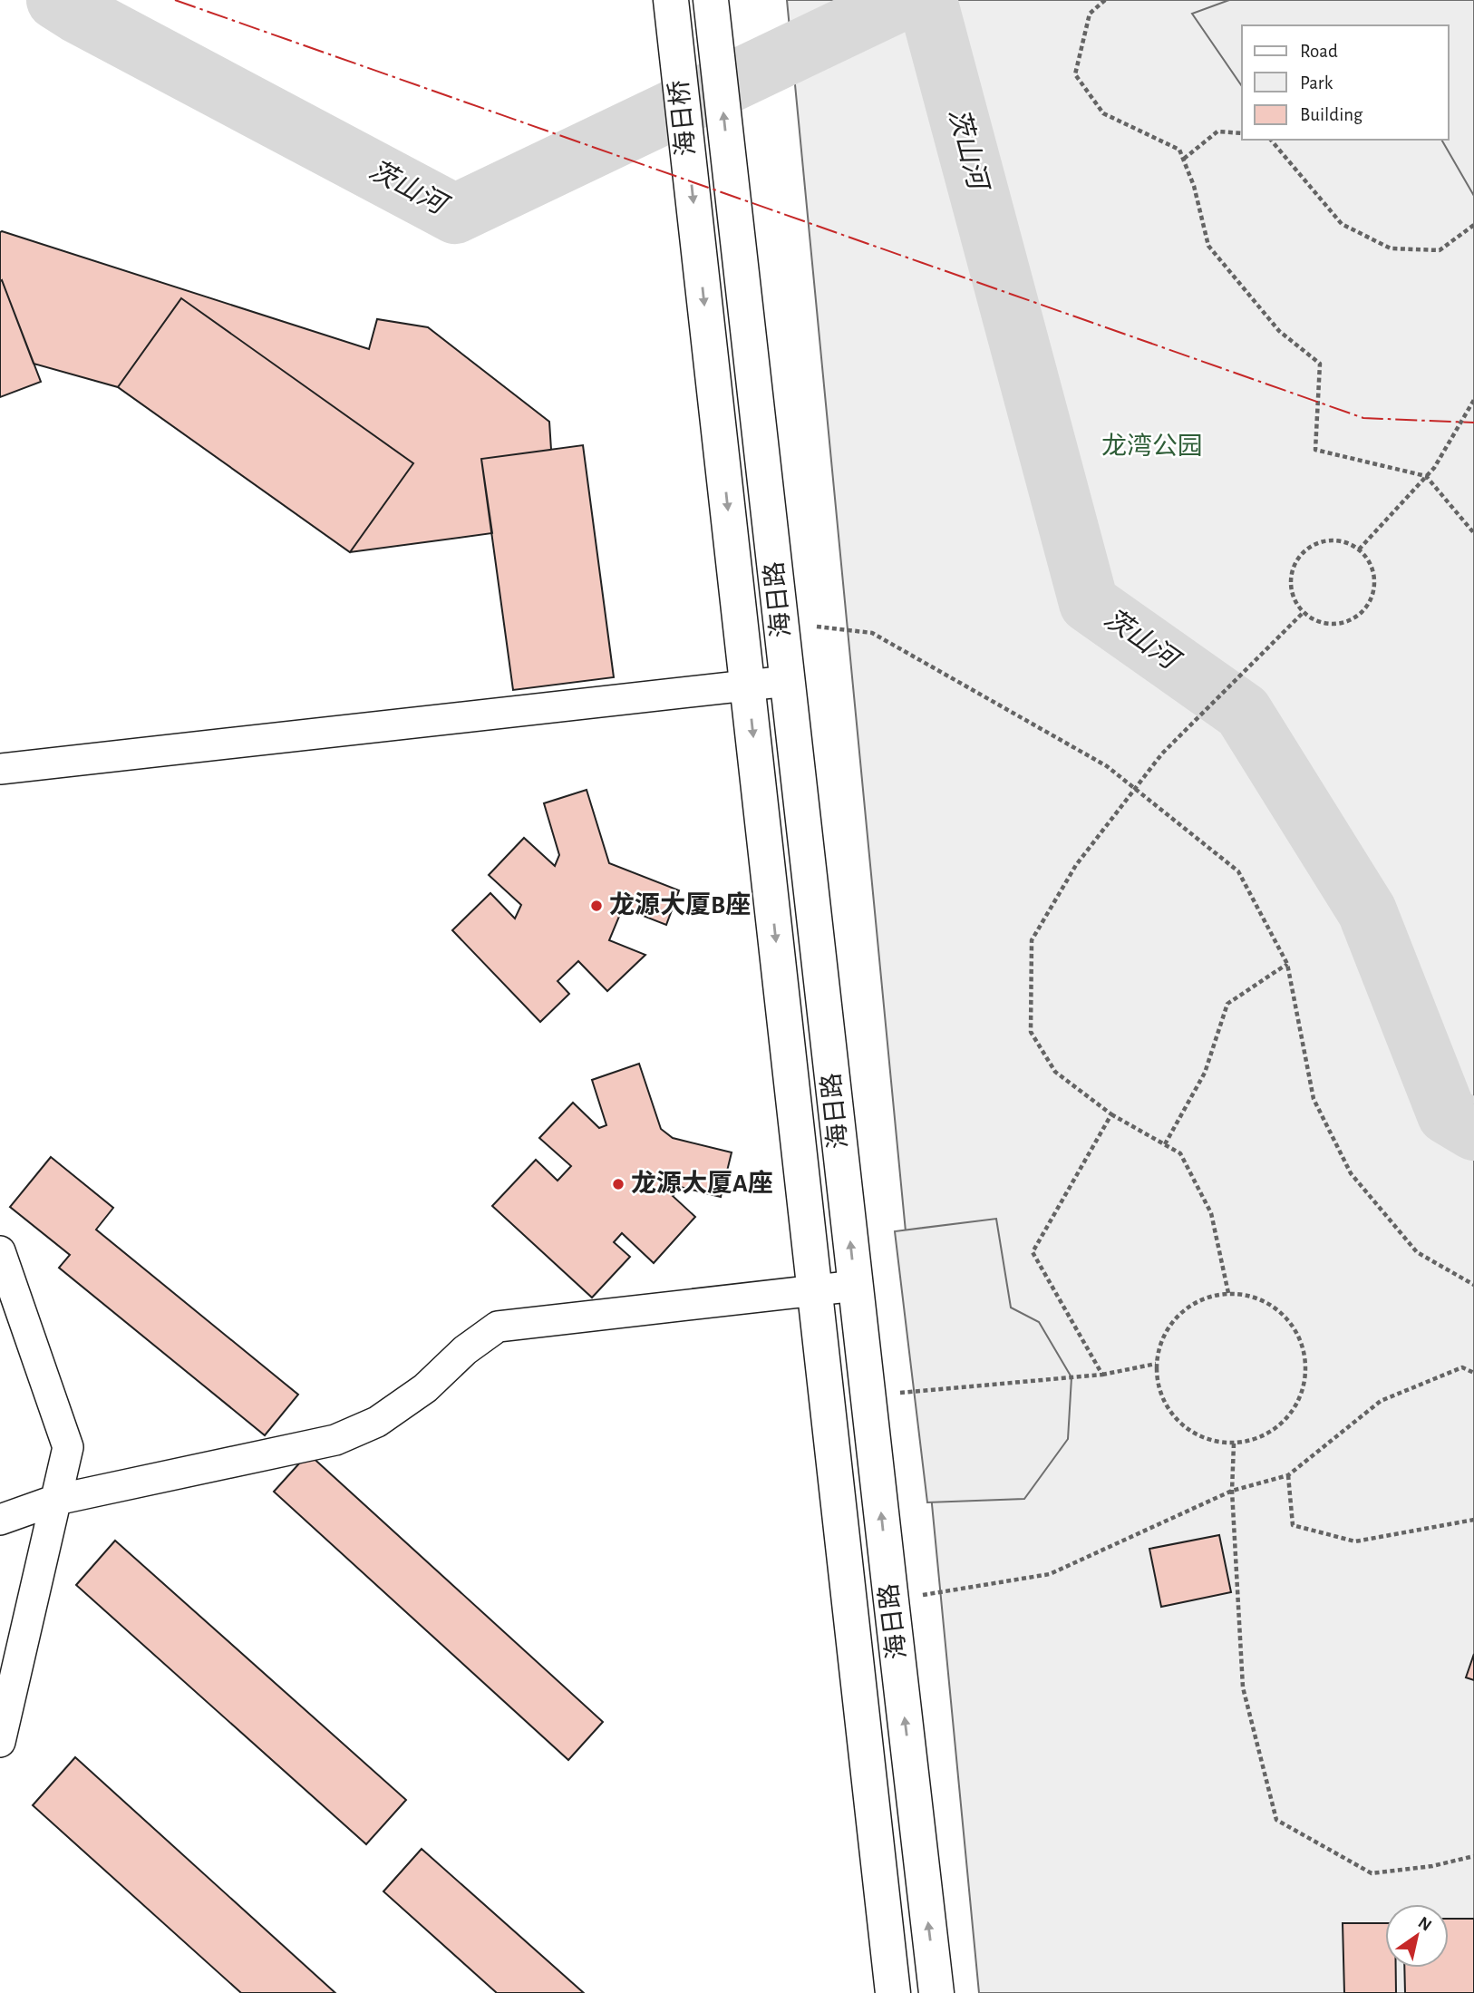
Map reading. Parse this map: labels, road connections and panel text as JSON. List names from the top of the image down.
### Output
{
  "streets": {
    "main road": ["海日桥", "海日路"]
  },
  "crossings": [
    ["海日桥", "海日路"]
  ],
  "water": ["茨山河"],
  "parks": ["龙湾公园"],
  "places": ["龙源大厦B座", "龙源大厦A座"],
  "legend": ["Road", "Park", "Building"],
  "north": "top right"
}
